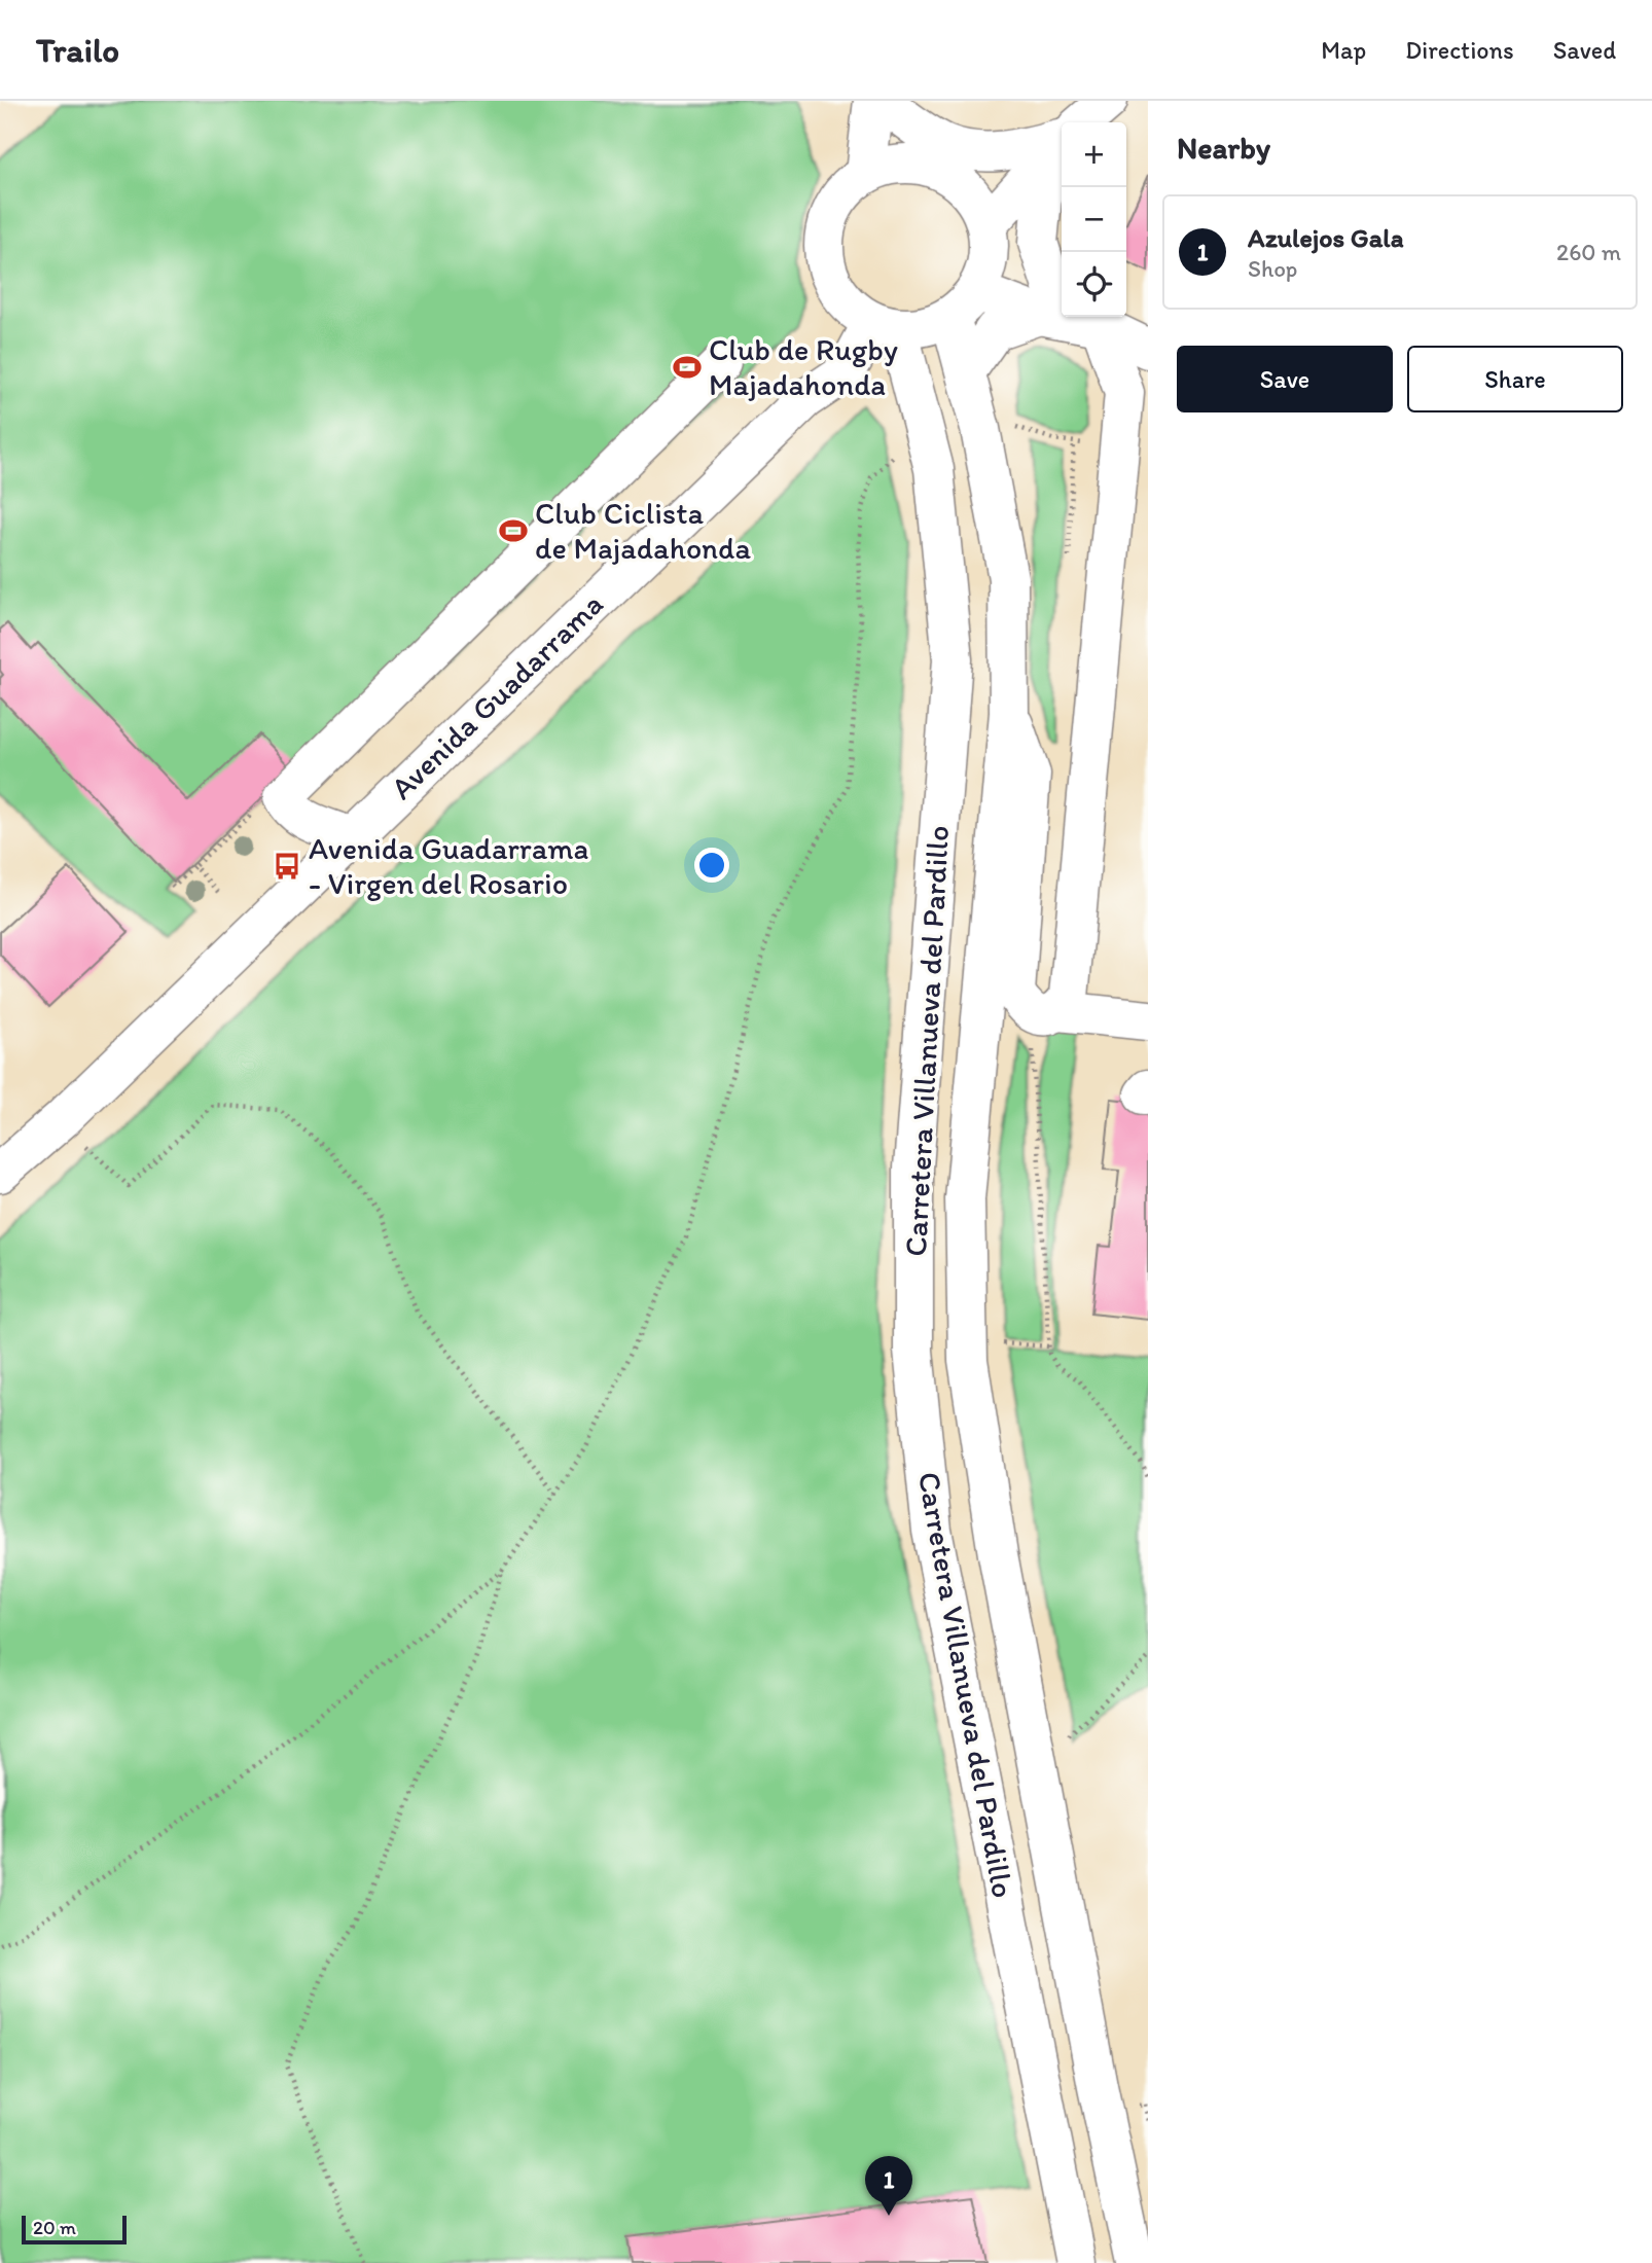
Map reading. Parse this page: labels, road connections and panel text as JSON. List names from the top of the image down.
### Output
{
  "streets": {
    "street": ["Avenida Guadarrama", "Carretera Villanueva del Pardillo"]
  },
  "crossings": [
    ["Avenida Guadarrama", "Carretera Villanueva del Pardillo"]
  ],
  "places": {
    "sports": ["Club de Rugby Majadahonda", "Club Ciclista de Majadahonda"],
    "bus stop": ["Avenida Guadarrama - Virgen del Rosario"]
  },
  "scale_bar": "20 m",
  "page": {
    "header": "Trailo",
    "nav": ["Map", "Directions", "Saved"],
    "heading": "Nearby",
    "map_buttons": ["+", "−"],
    "list": [
      {
        "mark": "1",
        "name": "Azulejos Gala",
        "note": "Shop",
        "value": "260 m"
      }
    ],
    "buttons": ["Save", "Share"],
    "pins": "1",
    "scale": "20 m"
  }
}
